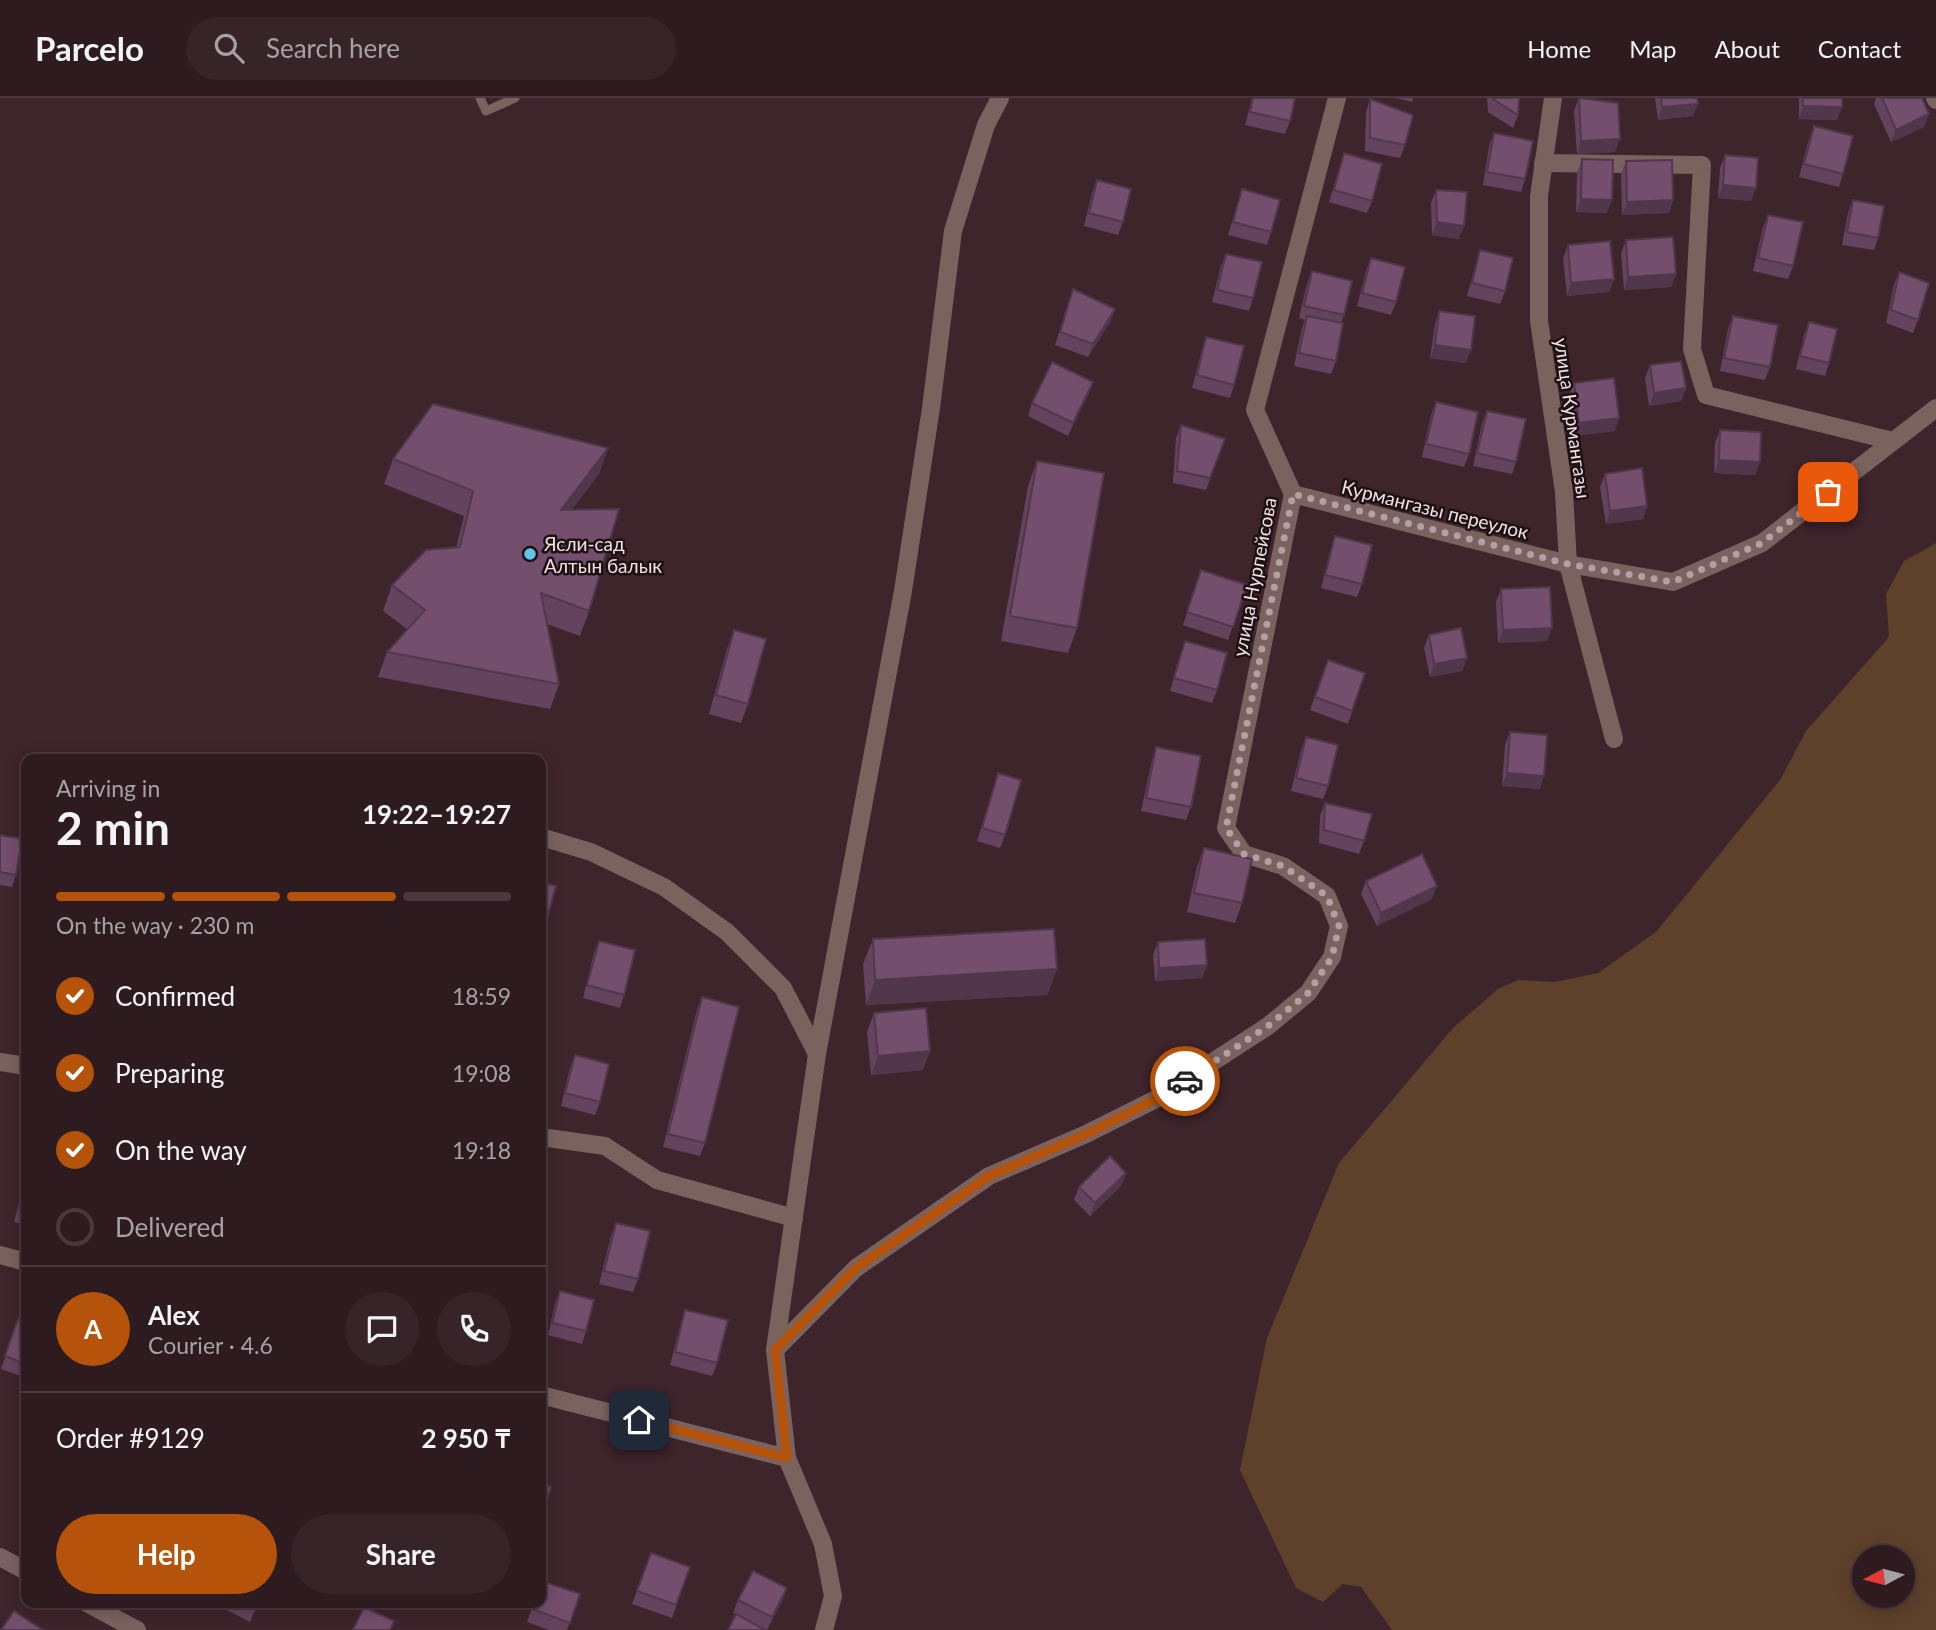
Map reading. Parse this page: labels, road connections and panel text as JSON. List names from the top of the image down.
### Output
{
  "streets": {
    "street": ["улица Курмангазы", "Курмангазы переулок", "улица Нурпейсова"]
  },
  "crossings": [
    ["улица Курмангазы", "Курмангазы переулок"],
    ["Курмангазы переулок", "улица Нурпейсова"]
  ],
  "places": ["Ясли-сад Алтын балык"],
  "north": "left",
  "page": {
    "header": "Parcelo",
    "search": "Search here",
    "nav": [
      "Home",
      "Map",
      "About",
      "Contact"
    ],
    "heading": ["2 min", "Arriving in", "19:22–19:27"],
    "panel": [
      "Alex",
      "Courier · 4.6",
      "Order #9129",
      "2 950 ₸"
    ],
    "bar": "On the way · 230 m",
    "list": [
      ["Confirmed", "18:59"],
      ["Preparing", "19:08"],
      ["On the way", "19:18"],
      "Delivered"
    ],
    "round": "A",
    "buttons": ["Help", "Share"]
  }
}
